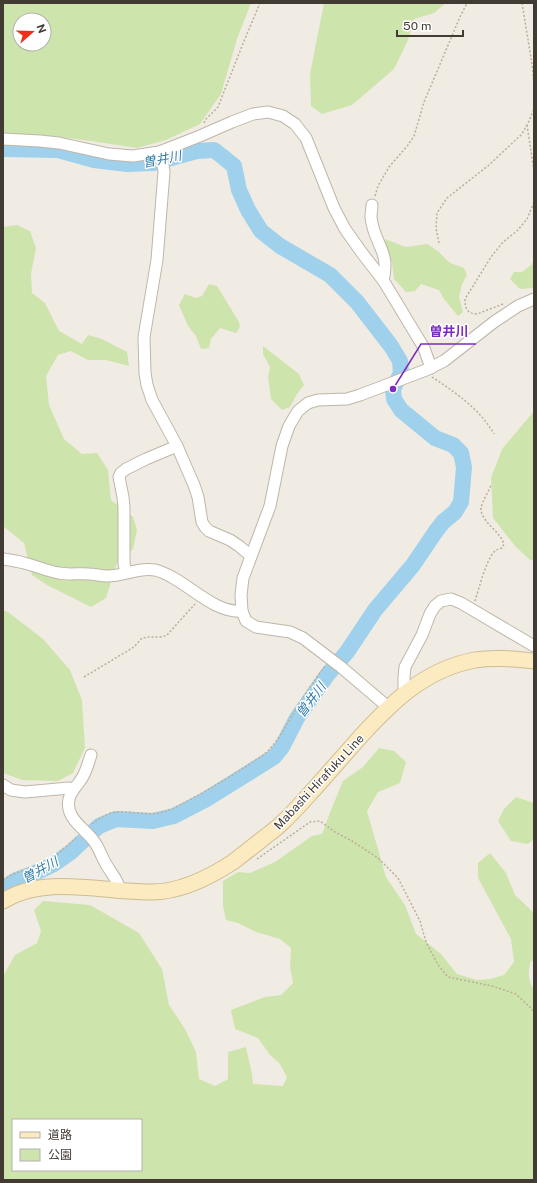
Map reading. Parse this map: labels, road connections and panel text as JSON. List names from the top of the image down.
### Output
{
  "streets": {
    "main road": ["Mabashi Hirafuku Line"]
  },
  "water": ["曽井川"],
  "places": ["曽井川"],
  "legend": ["道路", "公園"],
  "scale_bar": "50 m",
  "north": "right"
}
